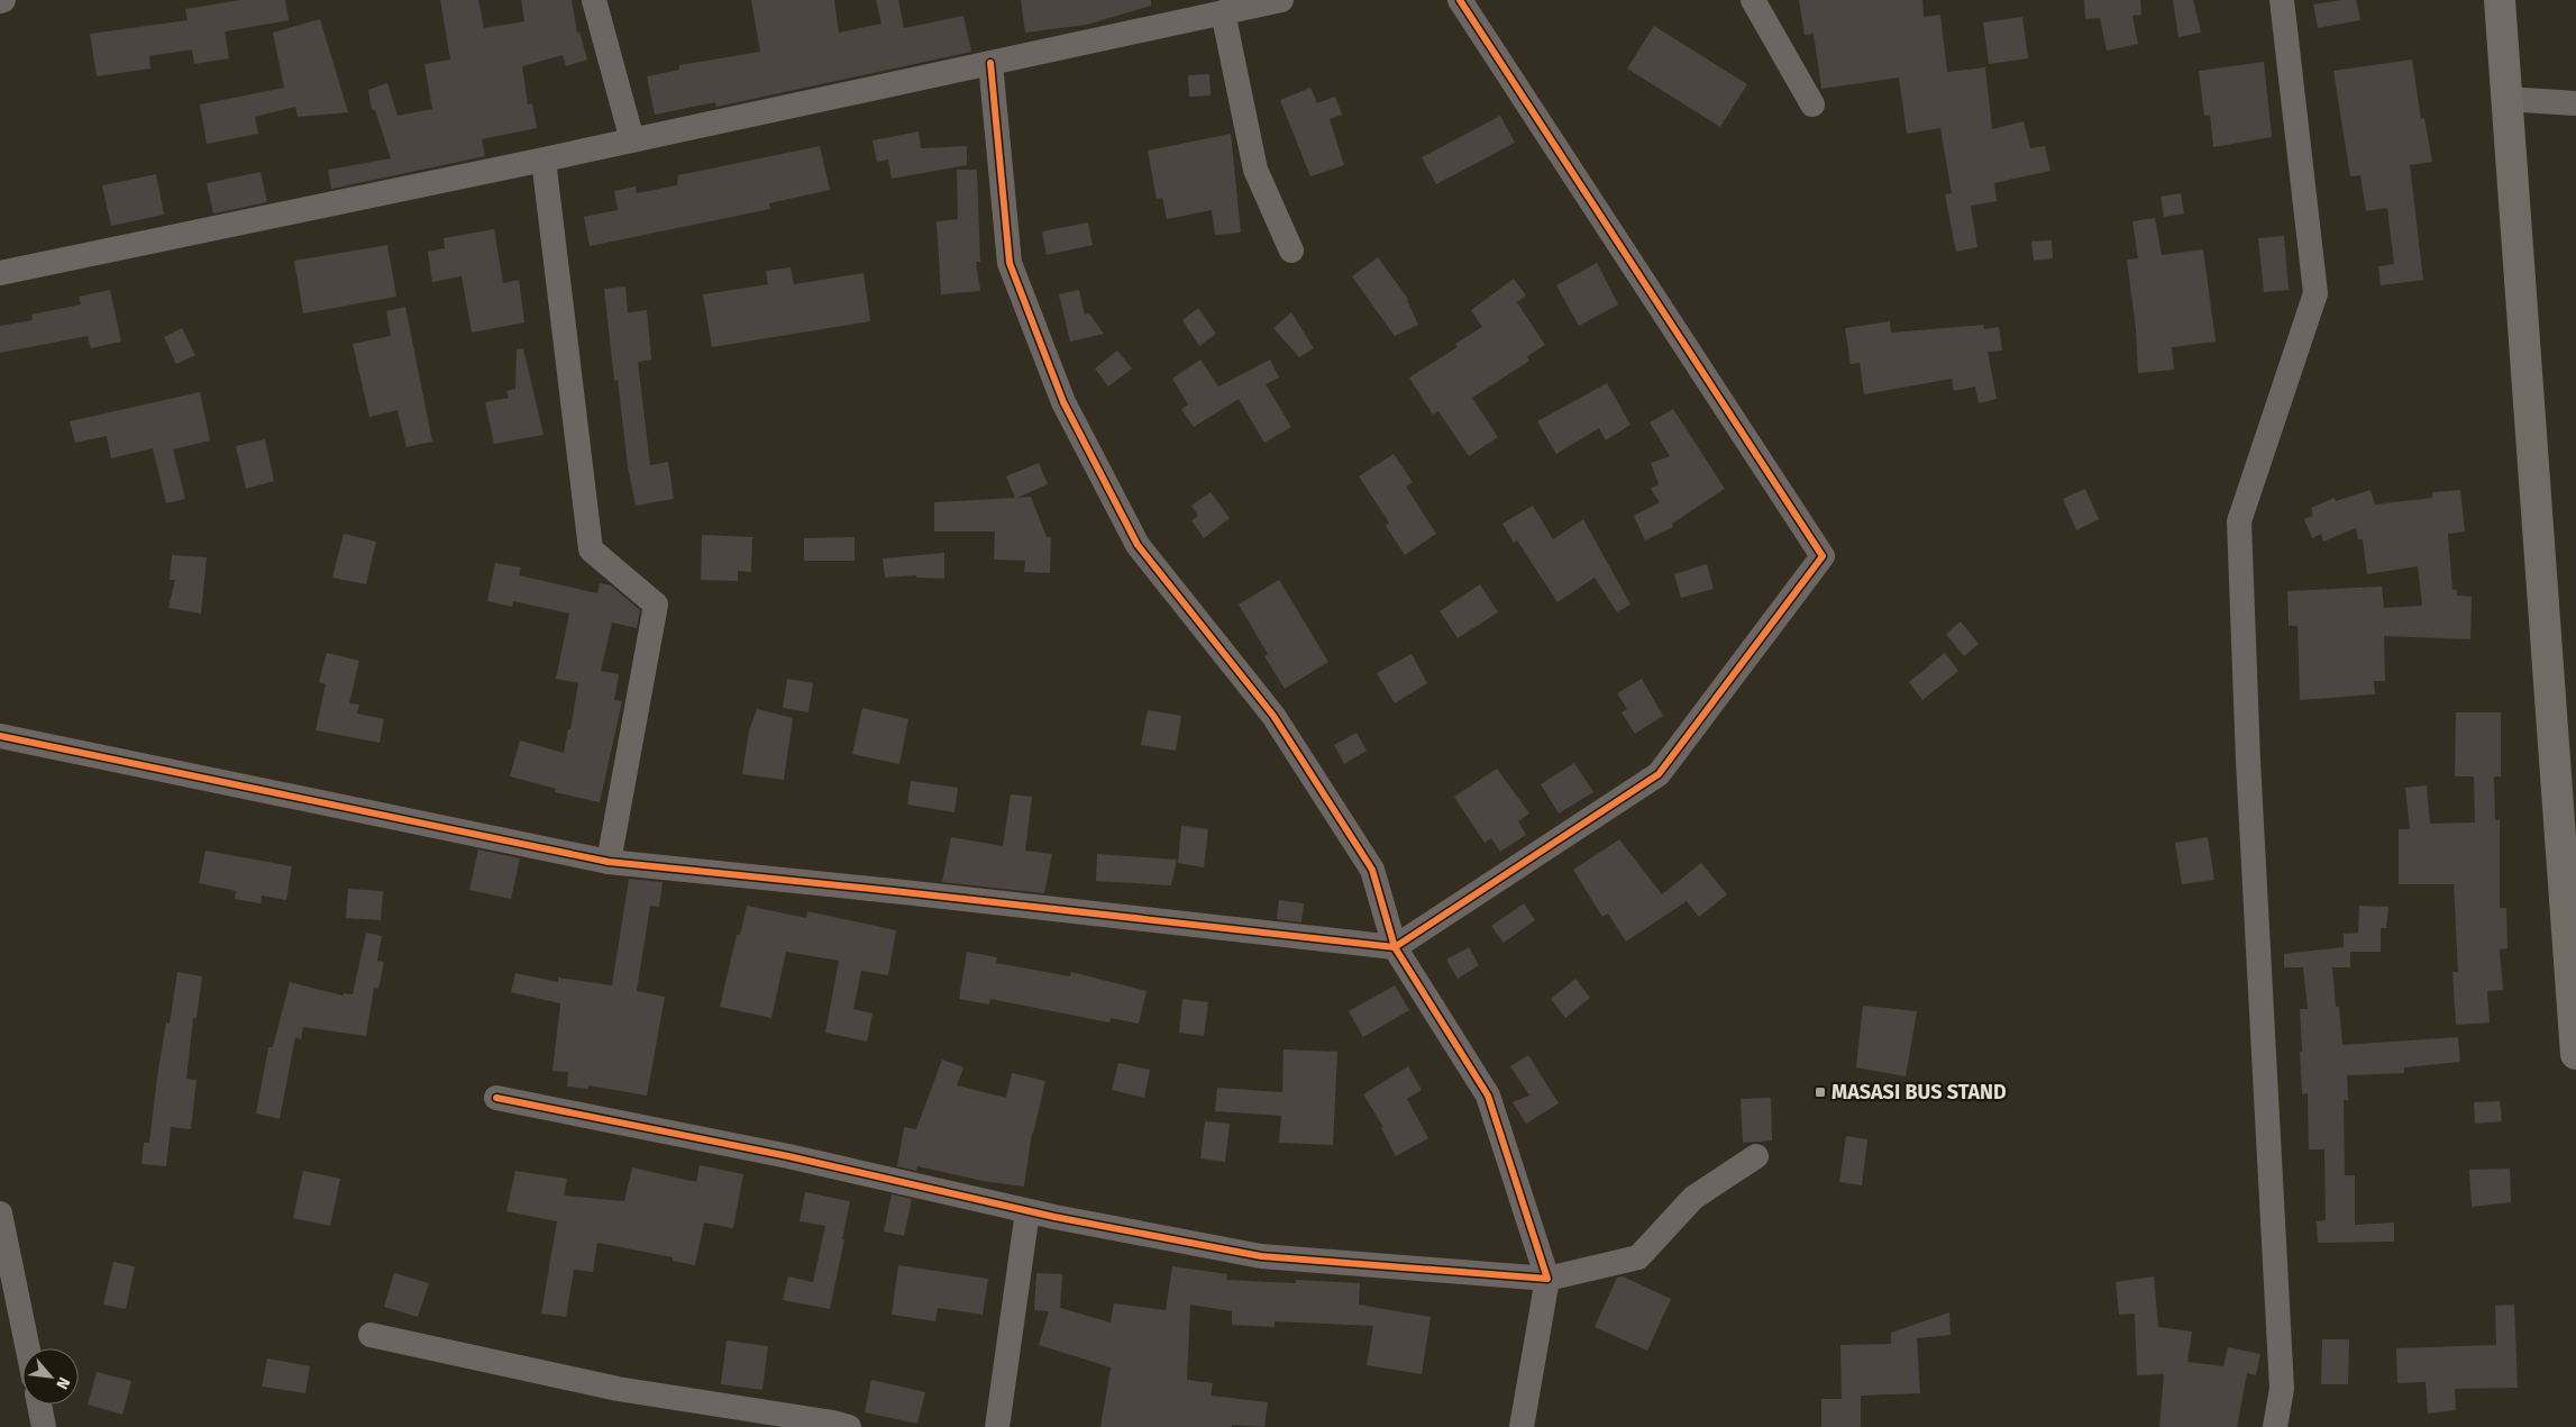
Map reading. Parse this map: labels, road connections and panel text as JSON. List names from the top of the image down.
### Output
{
  "places": {
    "transit": ["MASASI BUS STAND"]
  },
  "north": "bottom right"
}
